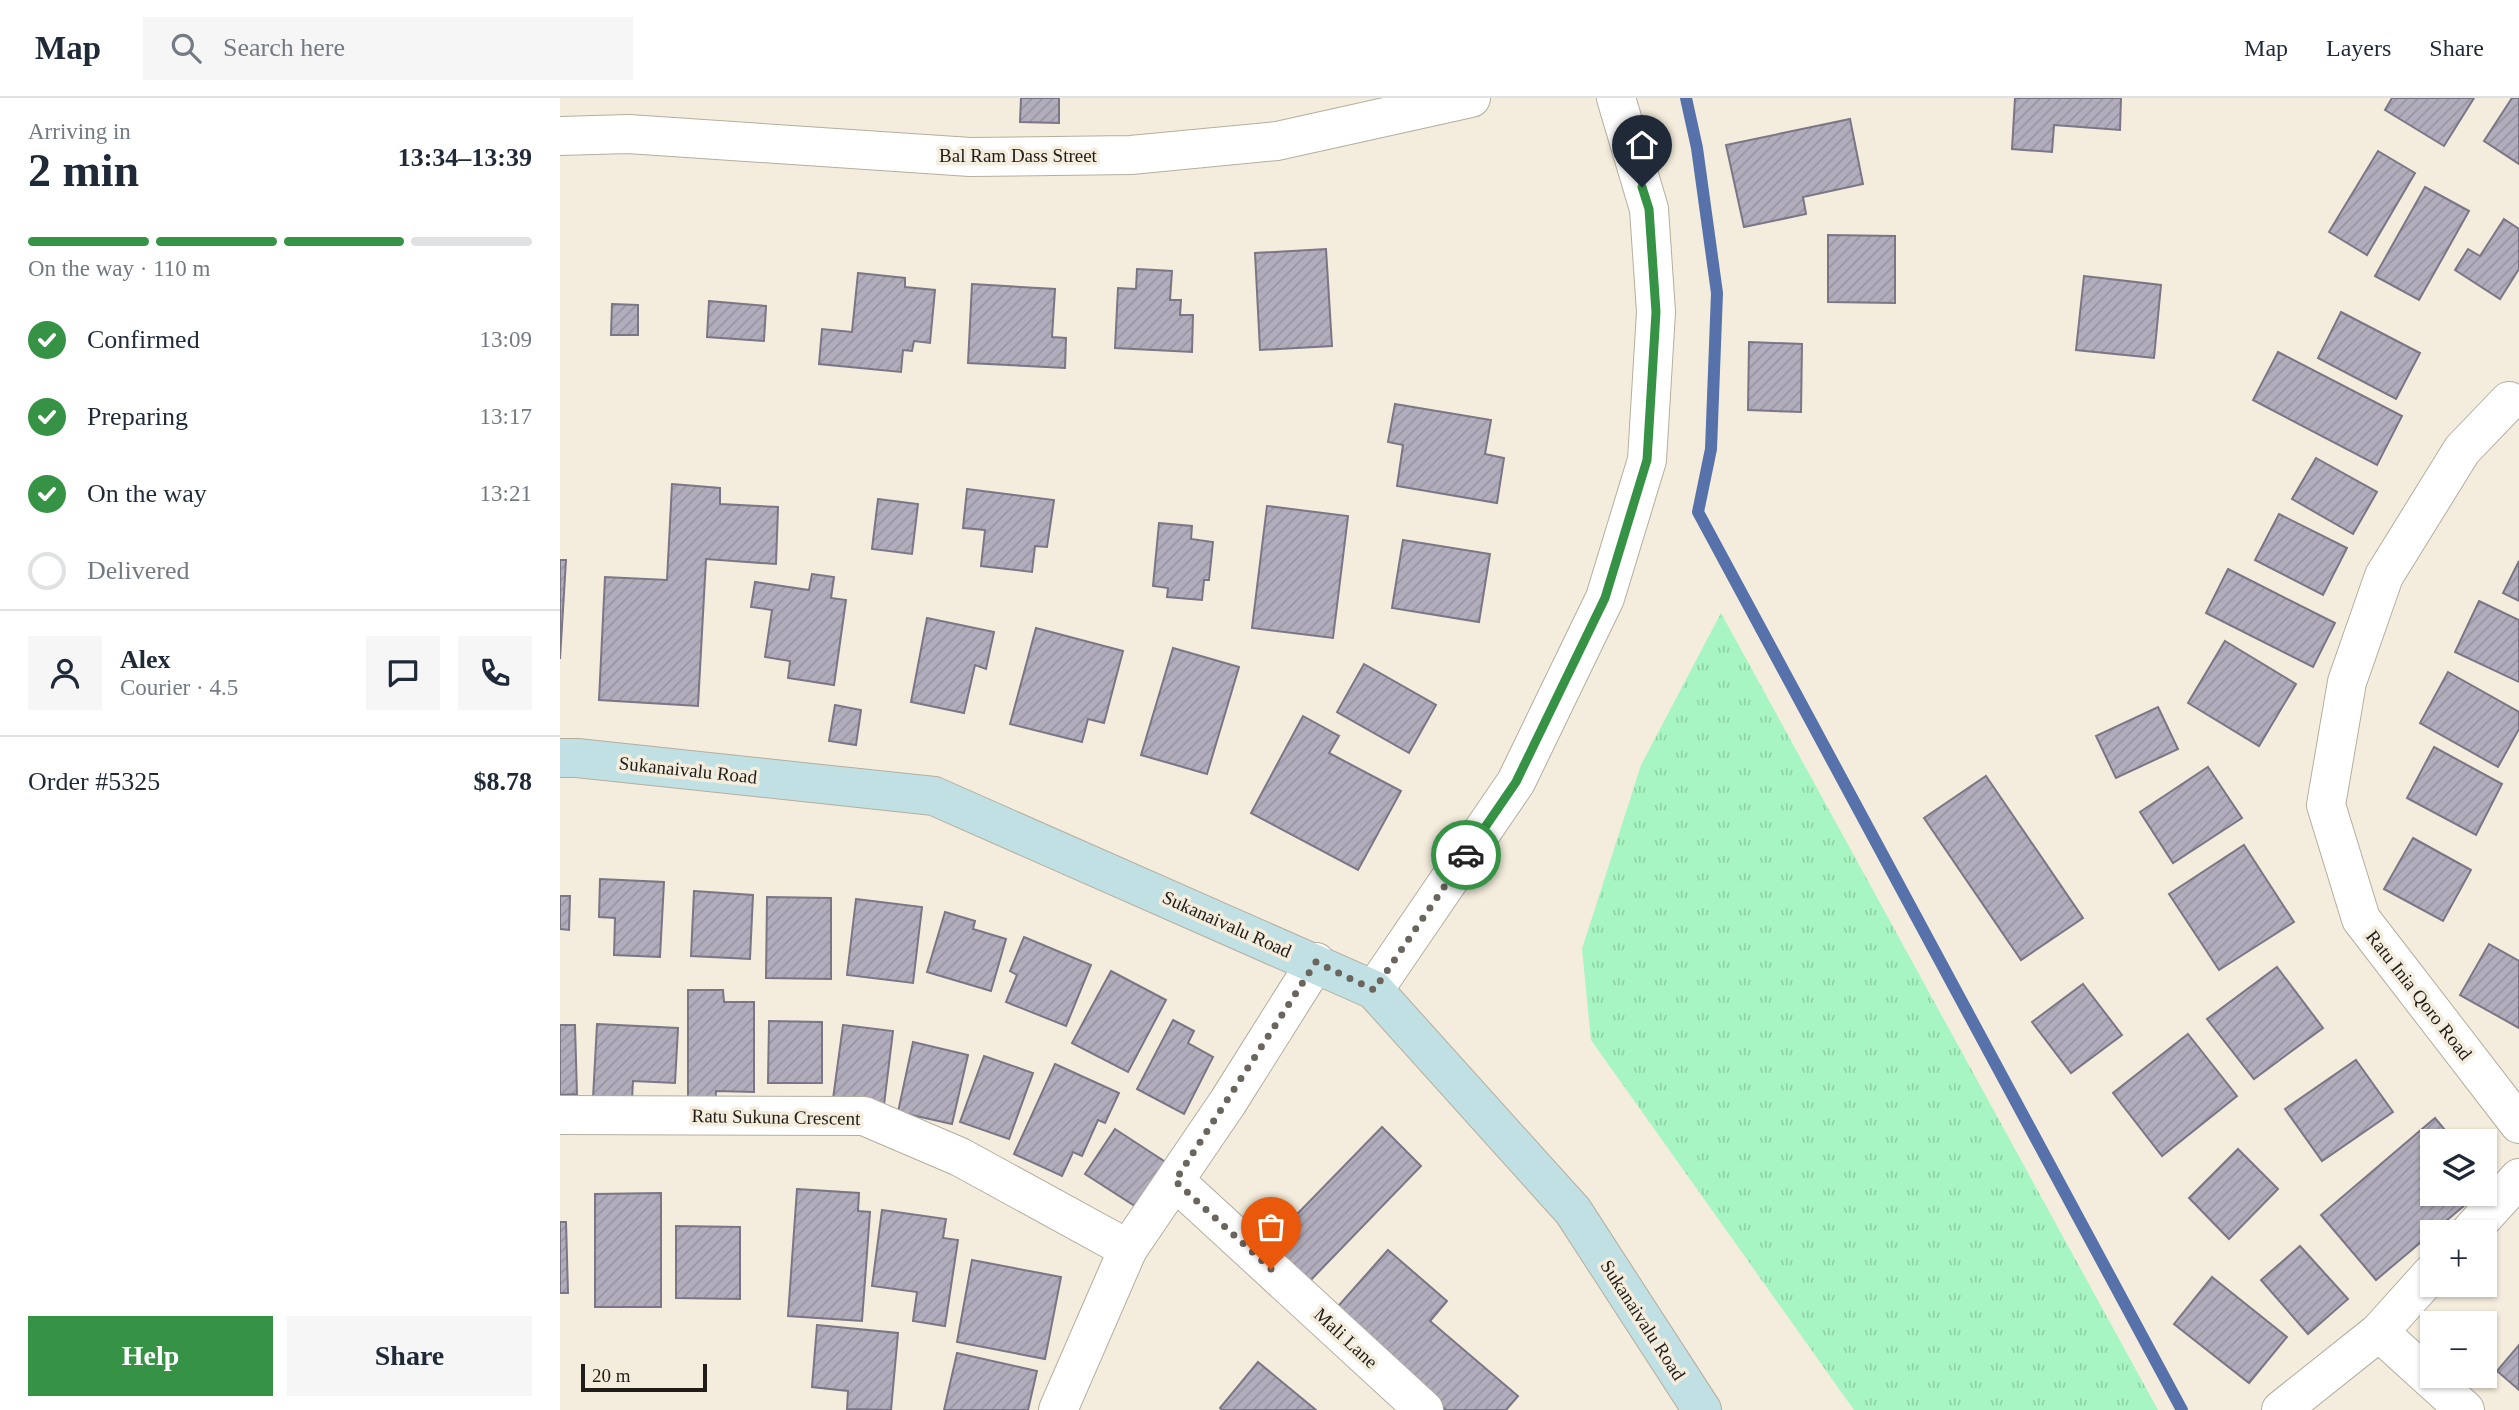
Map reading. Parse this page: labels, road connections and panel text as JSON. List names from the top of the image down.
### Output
{
  "streets": {
    "main road": ["Sukanaivalu Road"],
    "street": [
      "Bal Ram Dass Street",
      "Ratu Inia Qoro Road",
      "Ratu Sukuna Crescent",
      "Mali Lane"
    ]
  },
  "scale_bar": "20 m",
  "page": {
    "header": "Map",
    "search": "Search here",
    "nav": ["Map", "Layers", "Share"],
    "heading": ["2 min", "Arriving in", "13:34–13:39"],
    "panel": [
      "Alex",
      "Courier · 4.5",
      "Order #5325",
      "$8.78"
    ],
    "bar": "On the way · 110 m",
    "list": [
      ["Confirmed", "13:09"],
      ["Preparing", "13:17"],
      ["On the way", "13:21"],
      "Delivered"
    ],
    "map_buttons": ["+", "−"],
    "buttons": ["Help", "Share"],
    "scale": "20 m"
  }
}
